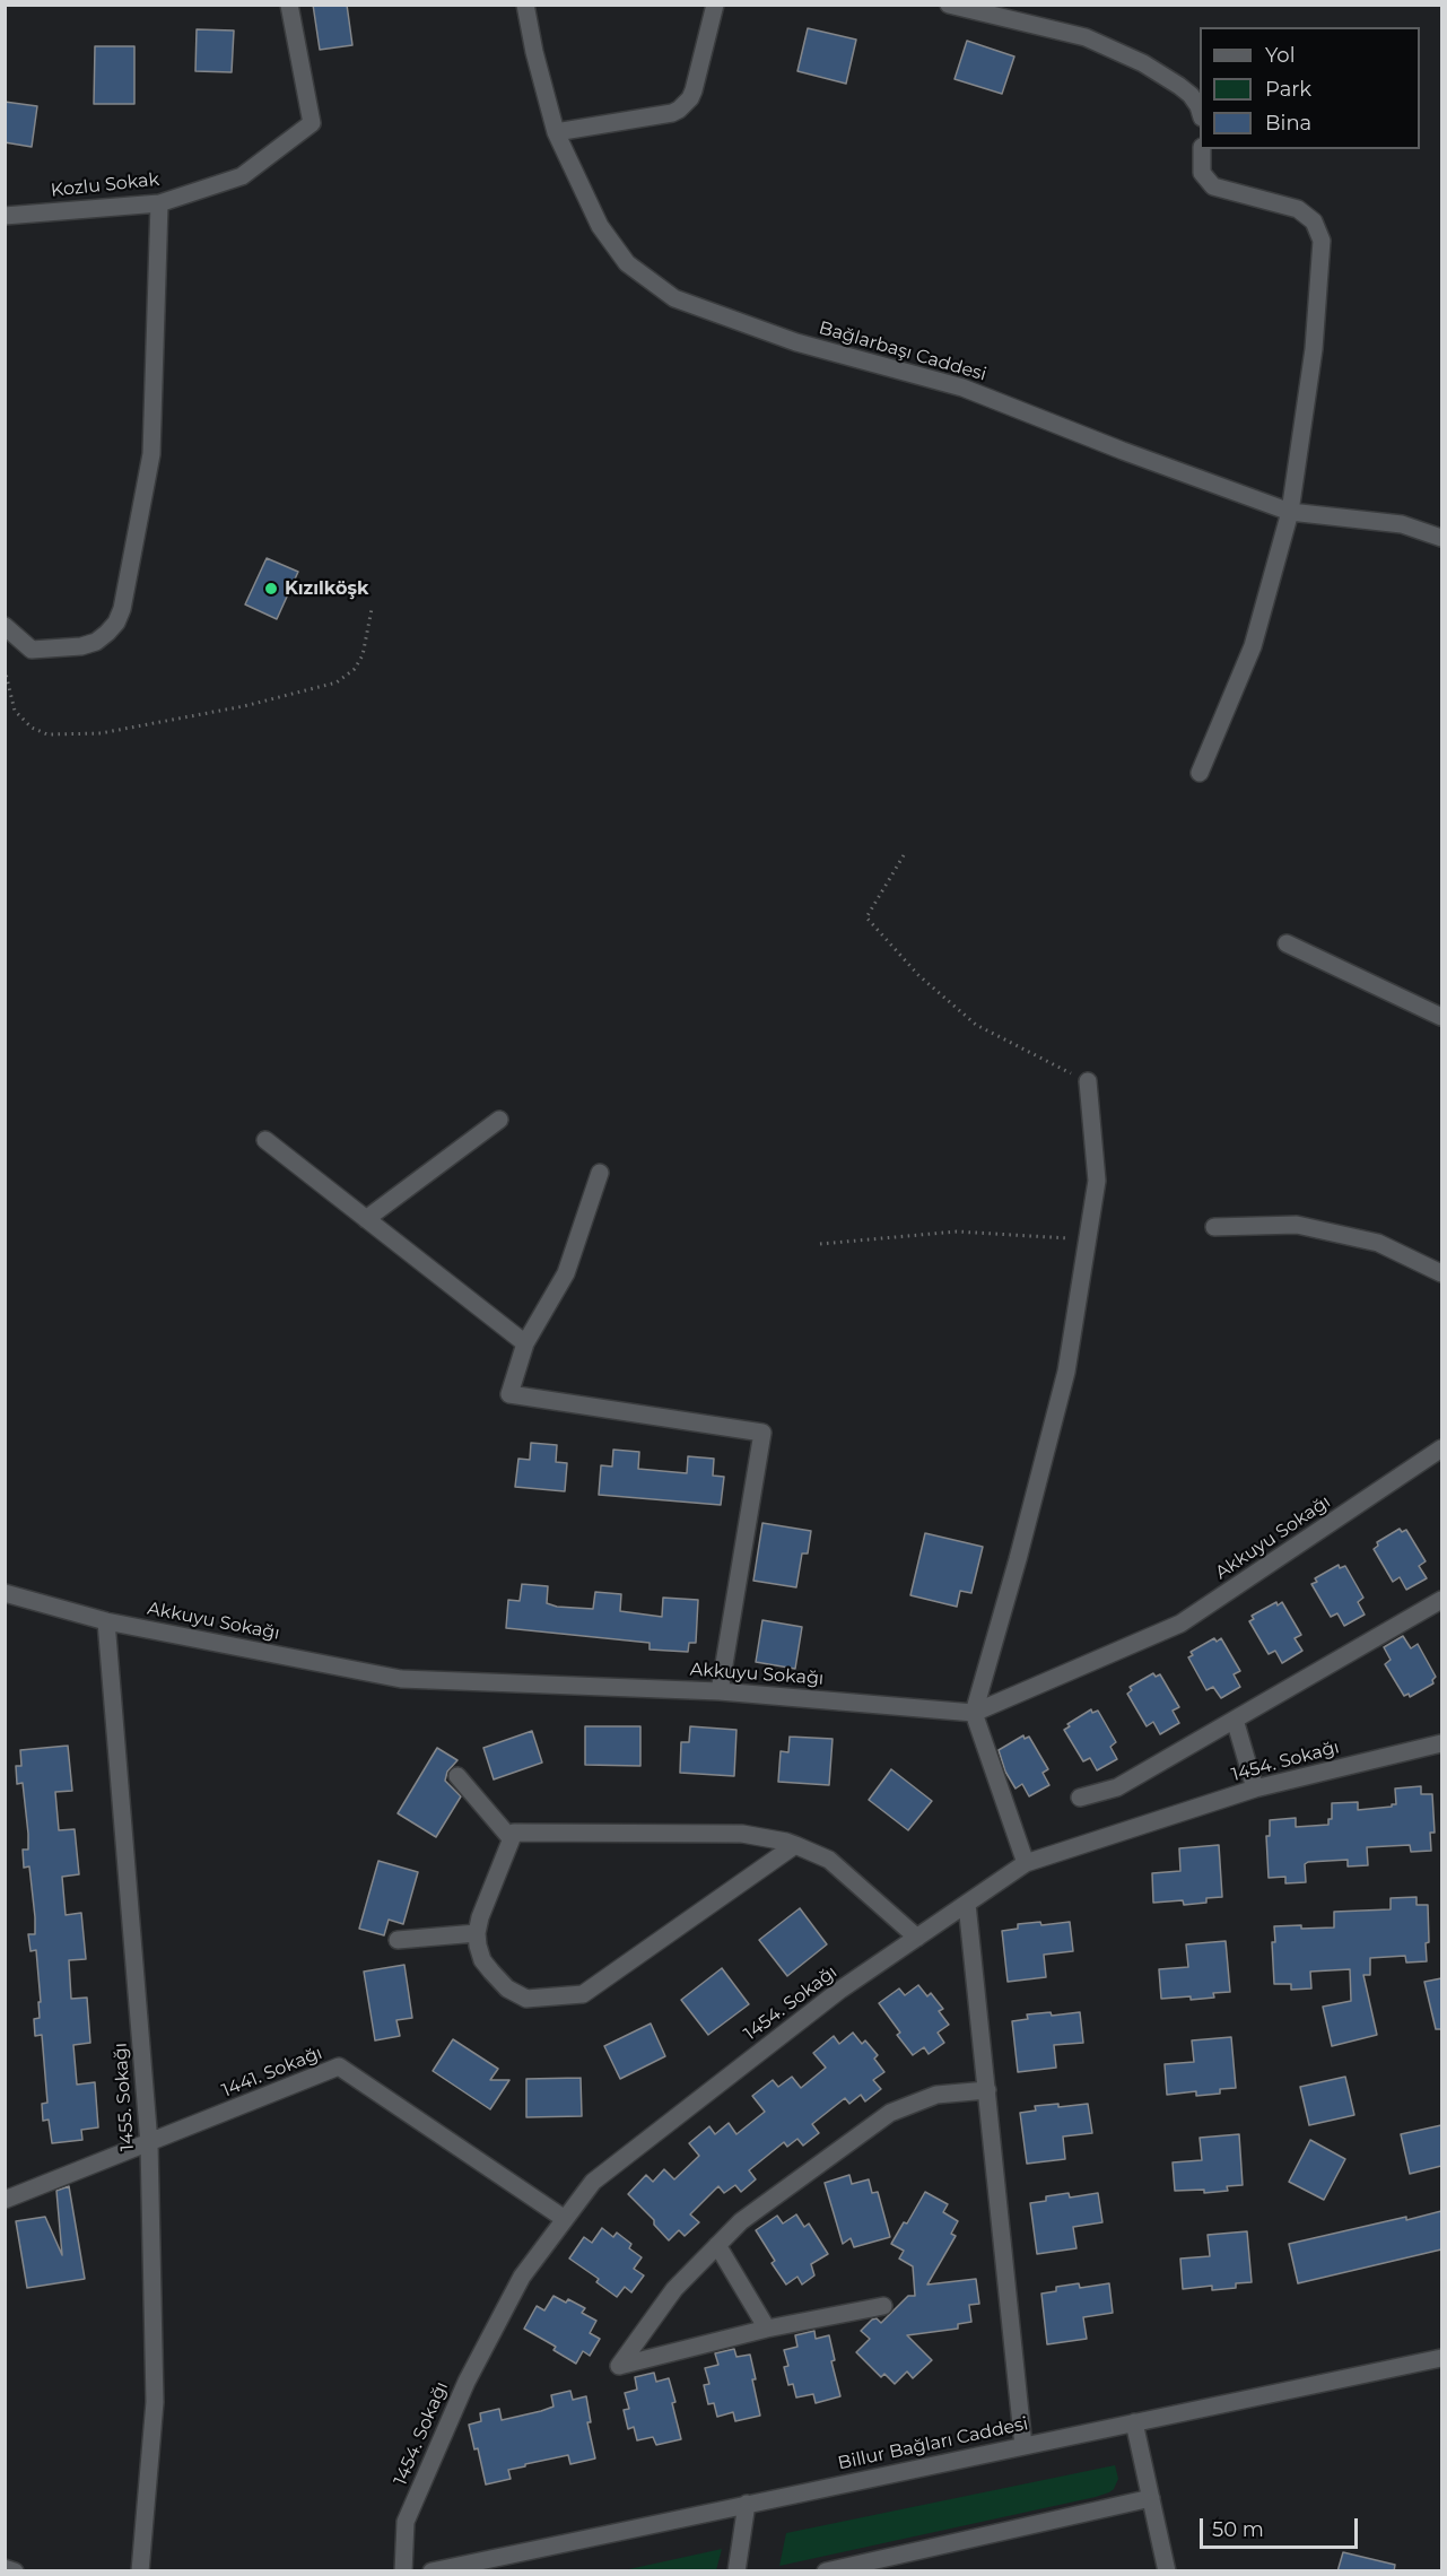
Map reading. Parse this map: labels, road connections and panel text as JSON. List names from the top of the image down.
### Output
{
  "streets": {
    "street": [
      "Kozlu Sokak",
      "Bağlarbaşı Caddesi",
      "Akkuyu Sokağı",
      "1454. Sokağı",
      "1441. Sokağı",
      "1455. Sokağı",
      "Billur Bağları Caddesi"
    ]
  },
  "crossings": [
    ["Akkuyu Sokağı", "1455. Sokağı"],
    ["1454. Sokağı", "1441. Sokağı"],
    ["1441. Sokağı", "1455. Sokağı"]
  ],
  "places": ["Kızılköşk"],
  "legend": ["Yol", "Park", "Bina"],
  "scale_bar": "50 m"
}
